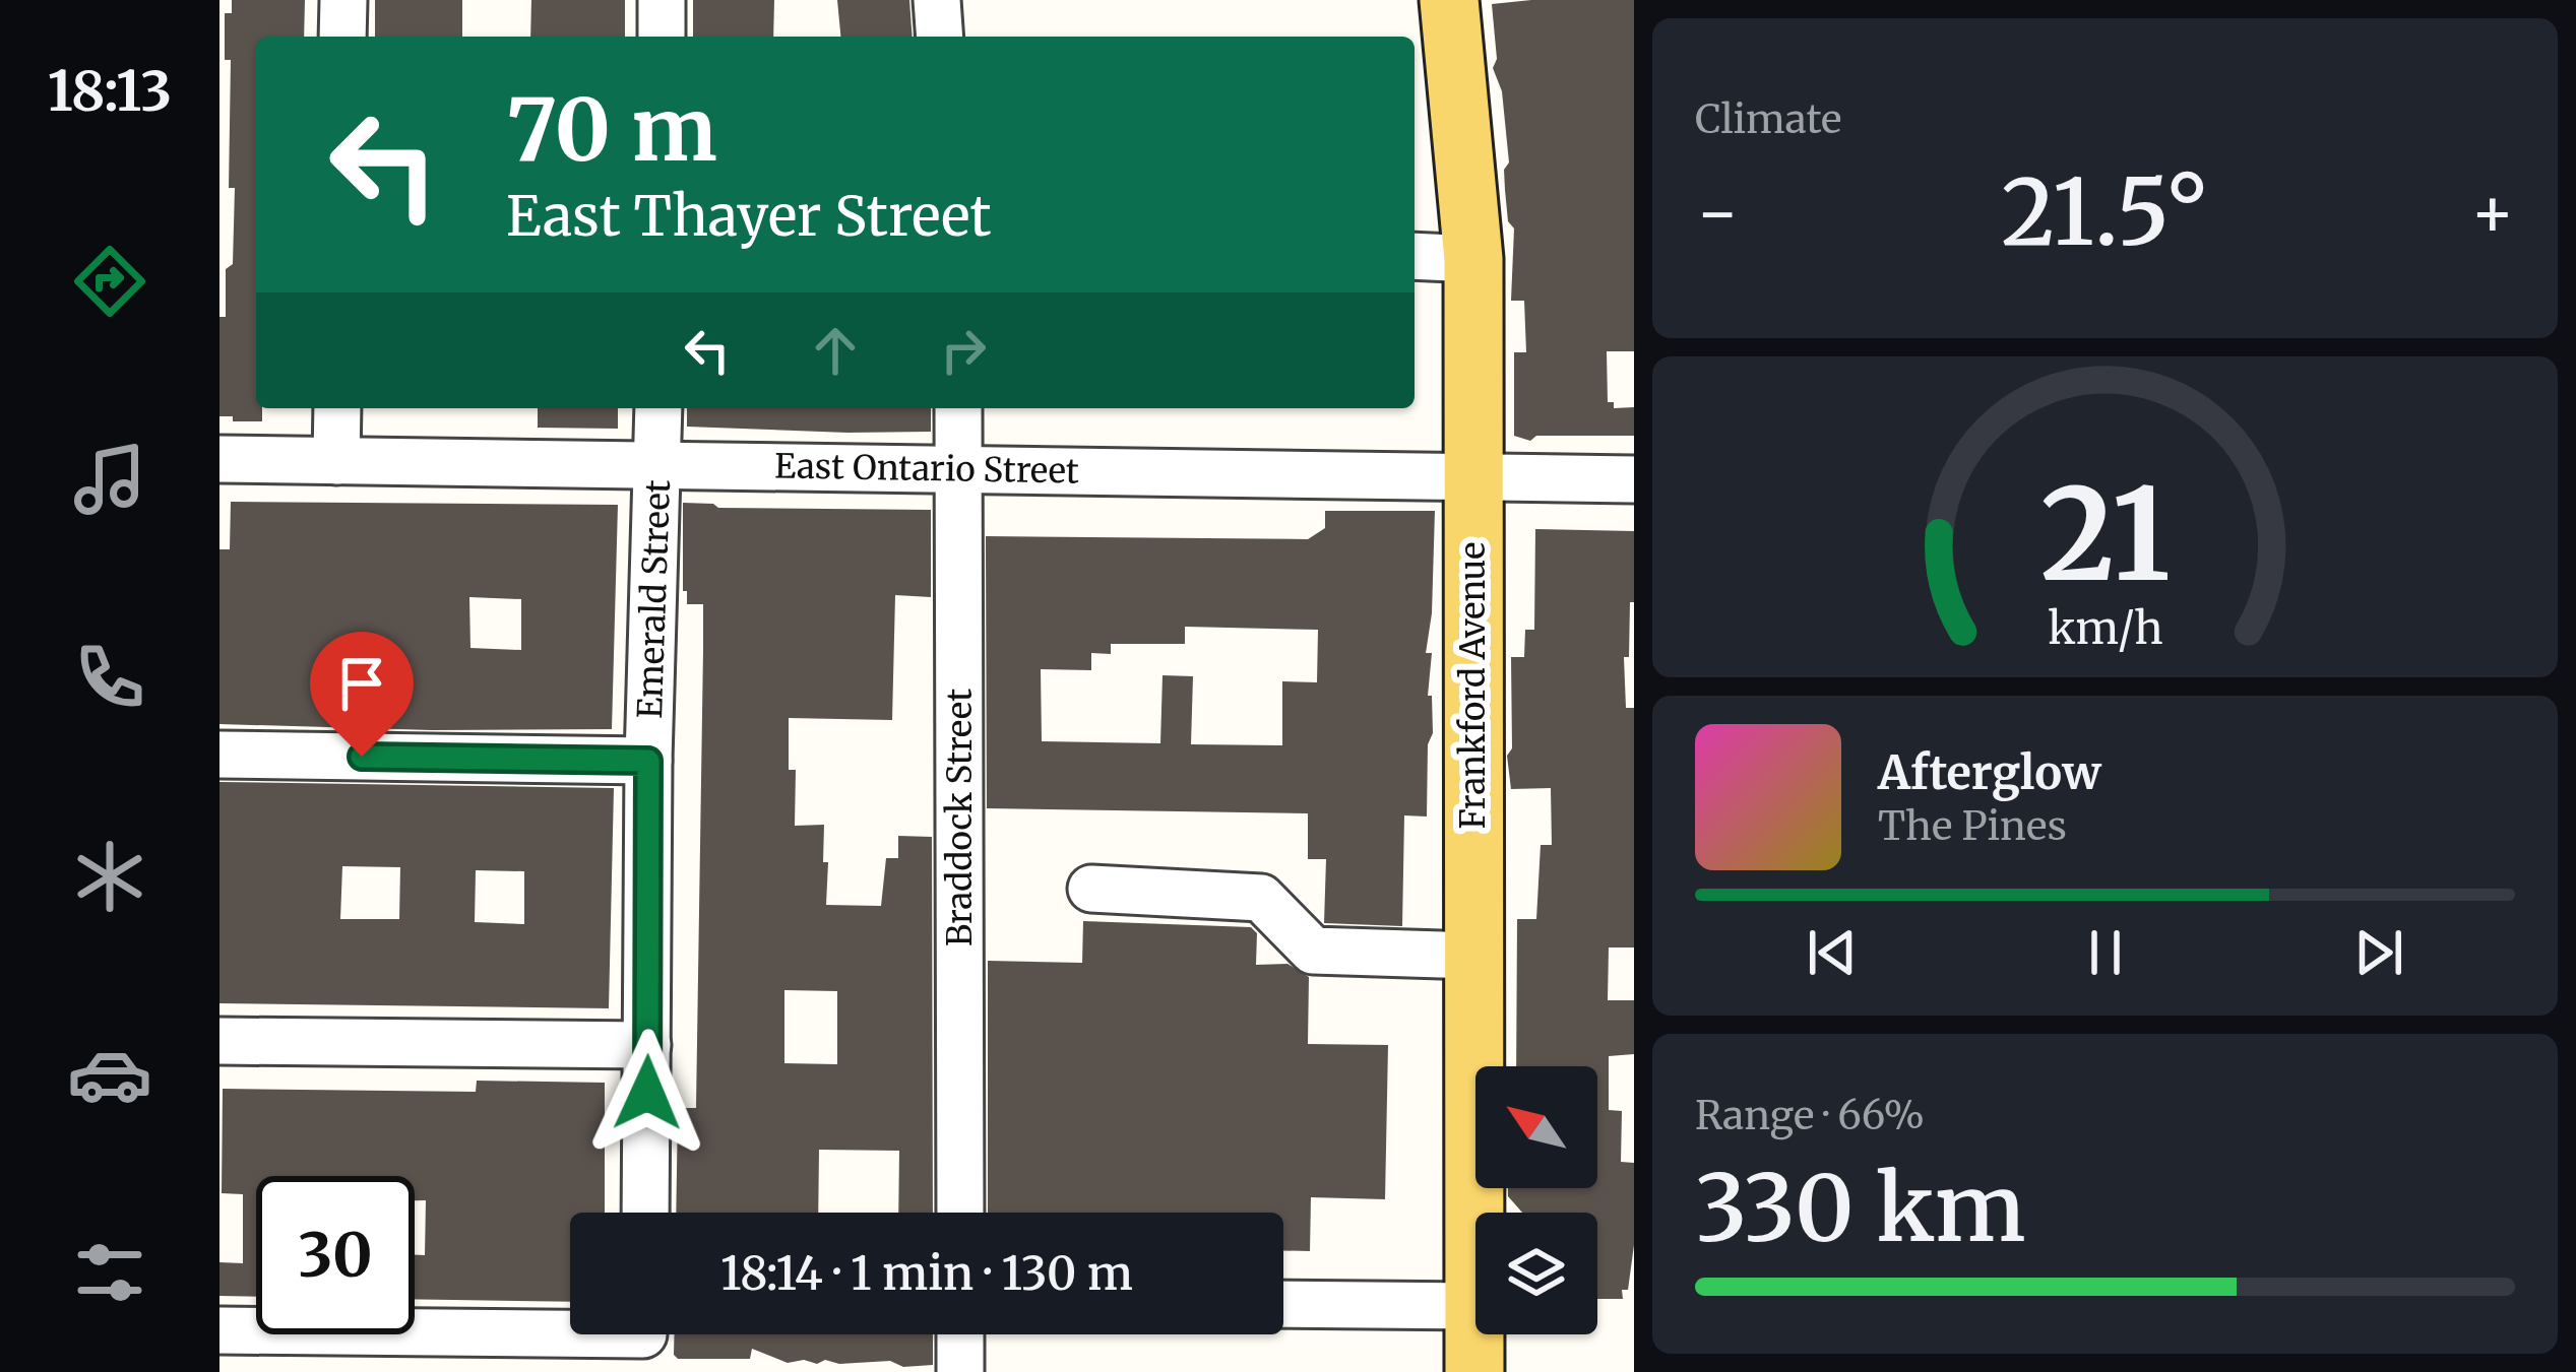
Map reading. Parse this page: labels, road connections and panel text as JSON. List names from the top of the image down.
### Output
{
  "streets": {
    "main road": ["Frankford Avenue"],
    "street": ["East Ontario Street", "Emerald Street", "Braddock Street"]
  },
  "crossings": [
    ["East Ontario Street", "Emerald Street"],
    ["East Ontario Street", "Frankford Avenue"],
    ["East Ontario Street", "Braddock Street"]
  ],
  "north": "top left",
  "page": {
    "tabs": "18:13",
    "tile": [
      "Climate",
      ["Range · 66%", "330 km"]
    ],
    "turn": ["70 m", "East Thayer Street"],
    "heat": ["−", "21.5°", "+"],
    "song": ["Afterglow", "The Pines"],
    "limit": "30",
    "trip": "18:14 · 1 min · 130 m",
    "gauge": ["21", "km/h"]
  }
}
